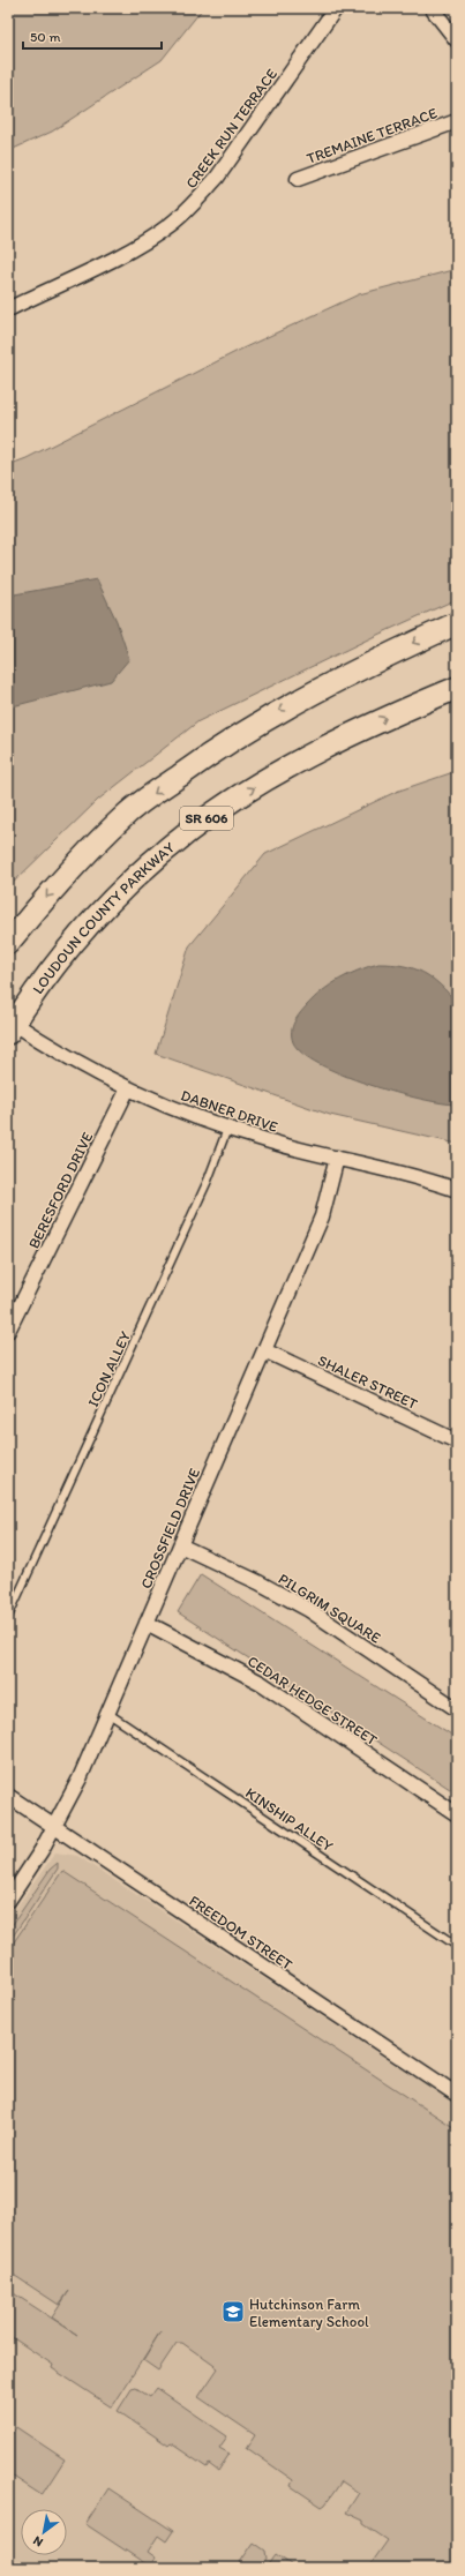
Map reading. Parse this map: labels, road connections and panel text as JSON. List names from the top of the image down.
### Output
{
  "streets": {
    "main road": ["SR 606", "LOUDOUN COUNTY PARKWAY"],
    "street": [
      "CREEK RUN TERRACE",
      "TREMAINE TERRACE",
      "DABNER DRIVE",
      "BERESFORD DRIVE",
      "SHALER STREET",
      "CROSSFIELD DRIVE",
      "PILGRIM SQUARE",
      "CEDAR HEDGE STREET",
      "FREEDOM STREET"
    ],
    "lane": ["ICON ALLEY", "KINSHIP ALLEY"]
  },
  "crossings": [
    ["LOUDOUN COUNTY PARKWAY", "DABNER DRIVE"],
    ["DABNER DRIVE", "BERESFORD DRIVE"],
    ["DABNER DRIVE", "ICON ALLEY"],
    ["DABNER DRIVE", "CROSSFIELD DRIVE"],
    ["SHALER STREET", "CROSSFIELD DRIVE"],
    ["CROSSFIELD DRIVE", "PILGRIM SQUARE"],
    ["CROSSFIELD DRIVE", "CEDAR HEDGE STREET"],
    ["CROSSFIELD DRIVE", "KINSHIP ALLEY"],
    ["CROSSFIELD DRIVE", "FREEDOM STREET"]
  ],
  "places": {
    "school or university": ["Hutchinson Farm Elementary School"]
  },
  "scale_bar": "50 m",
  "north": "bottom left"
}
